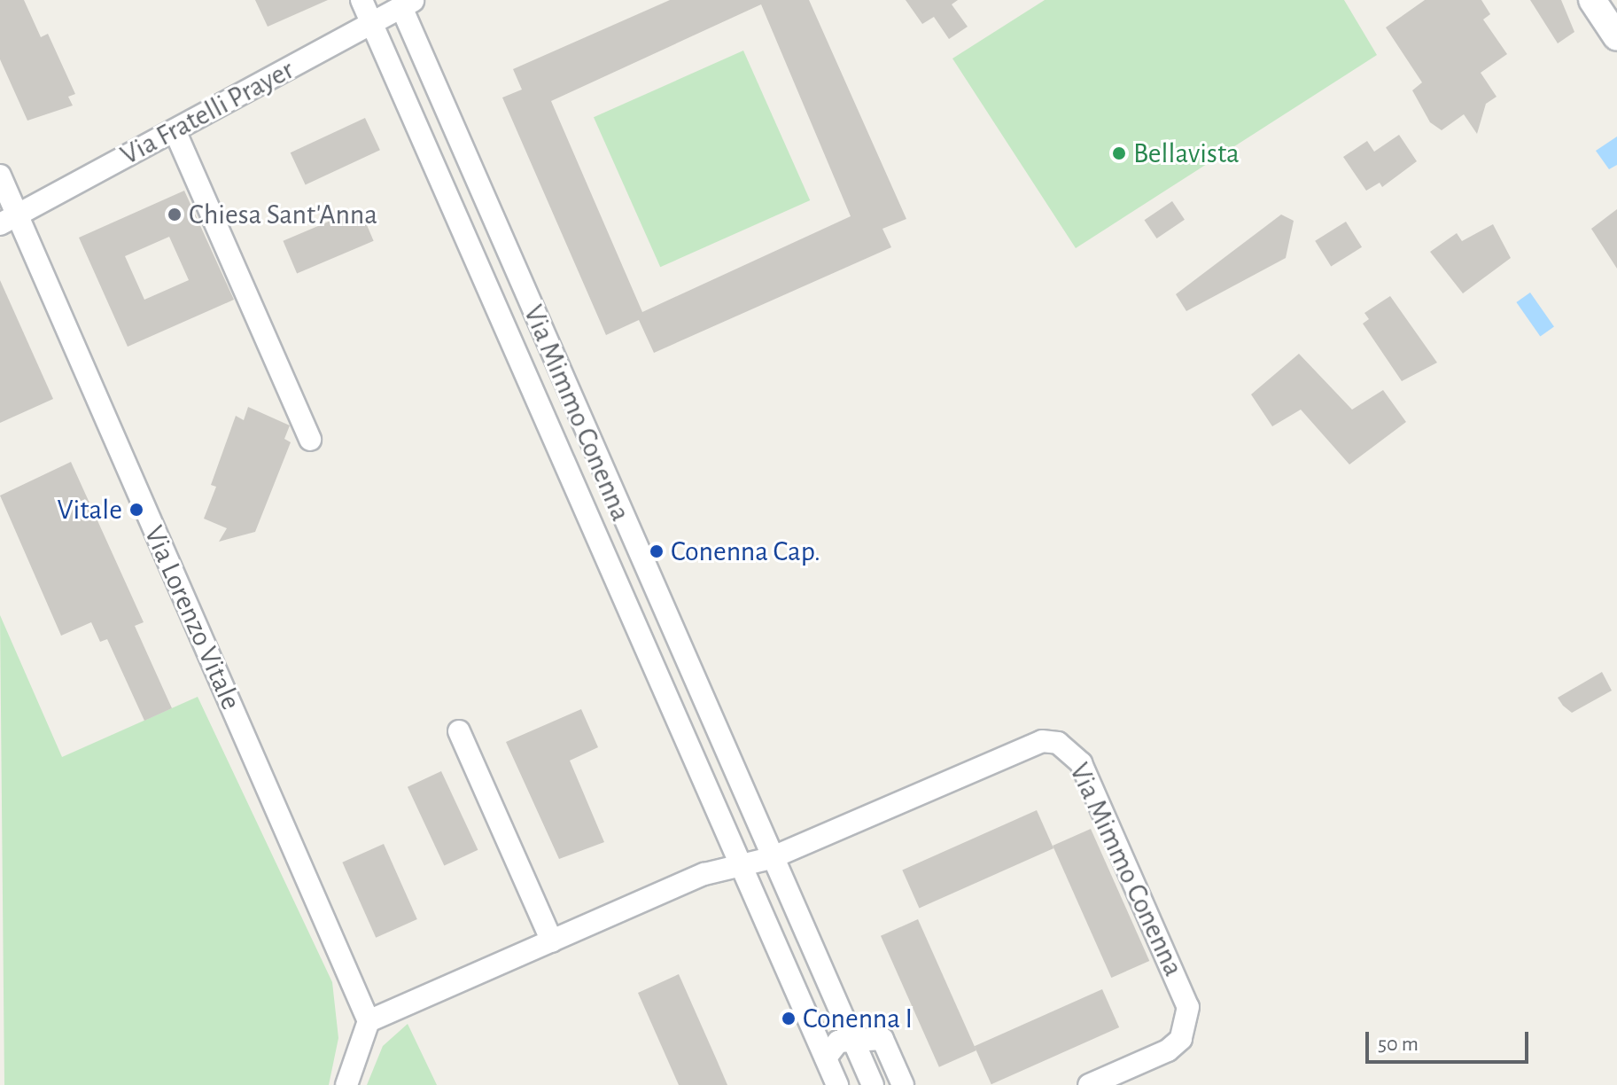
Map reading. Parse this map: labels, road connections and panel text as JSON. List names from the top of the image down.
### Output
{
  "streets": {
    "street": ["Via Fratelli Prayer", "Via Mimmo Conenna", "Via Lorenzo Vitale"]
  },
  "crossings": [
    ["Via Fratelli Prayer", "Via Mimmo Conenna"],
    ["Via Fratelli Prayer", "Via Lorenzo Vitale"]
  ],
  "places": [
    "Bellavista",
    "Chiesa Sant'Anna",
    "Vitale",
    "Conenna Cap.",
    "Conenna I"
  ],
  "scale_bar": "50 m"
}
